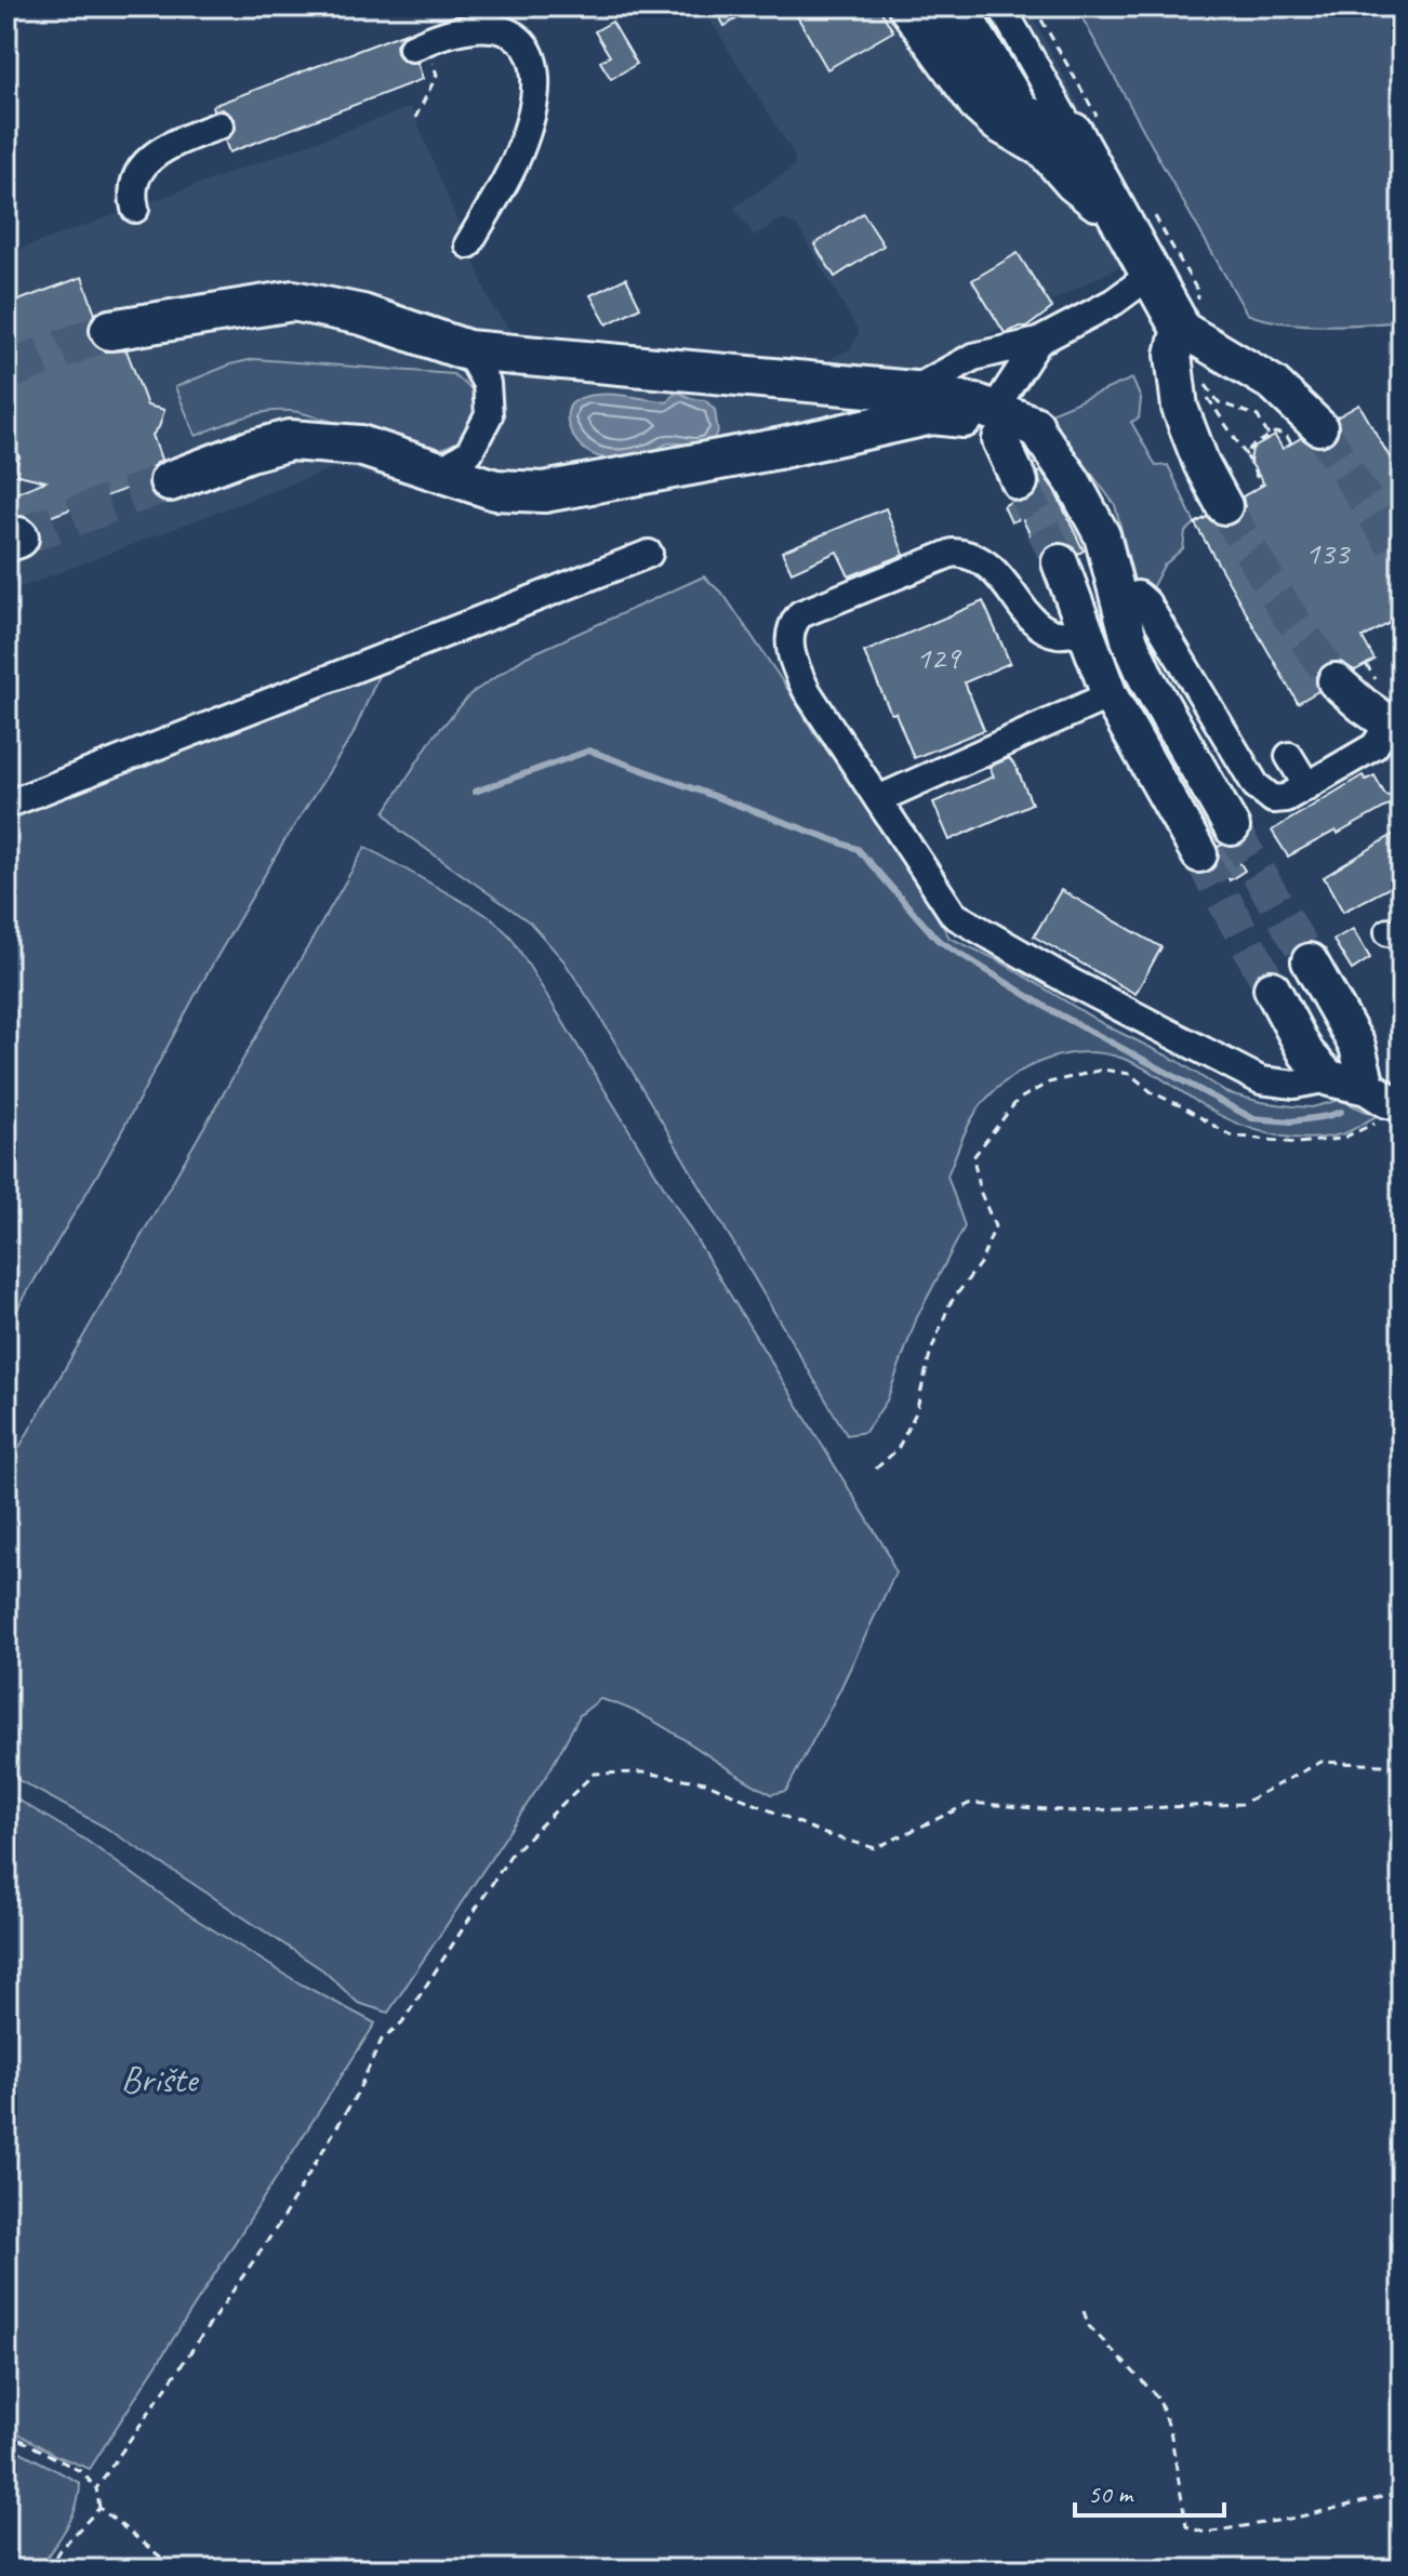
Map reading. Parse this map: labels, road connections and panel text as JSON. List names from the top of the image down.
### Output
{
  "parks": ["Brište"],
  "house_numbers": ["133", "129"],
  "scale_bar": "50 m"
}
